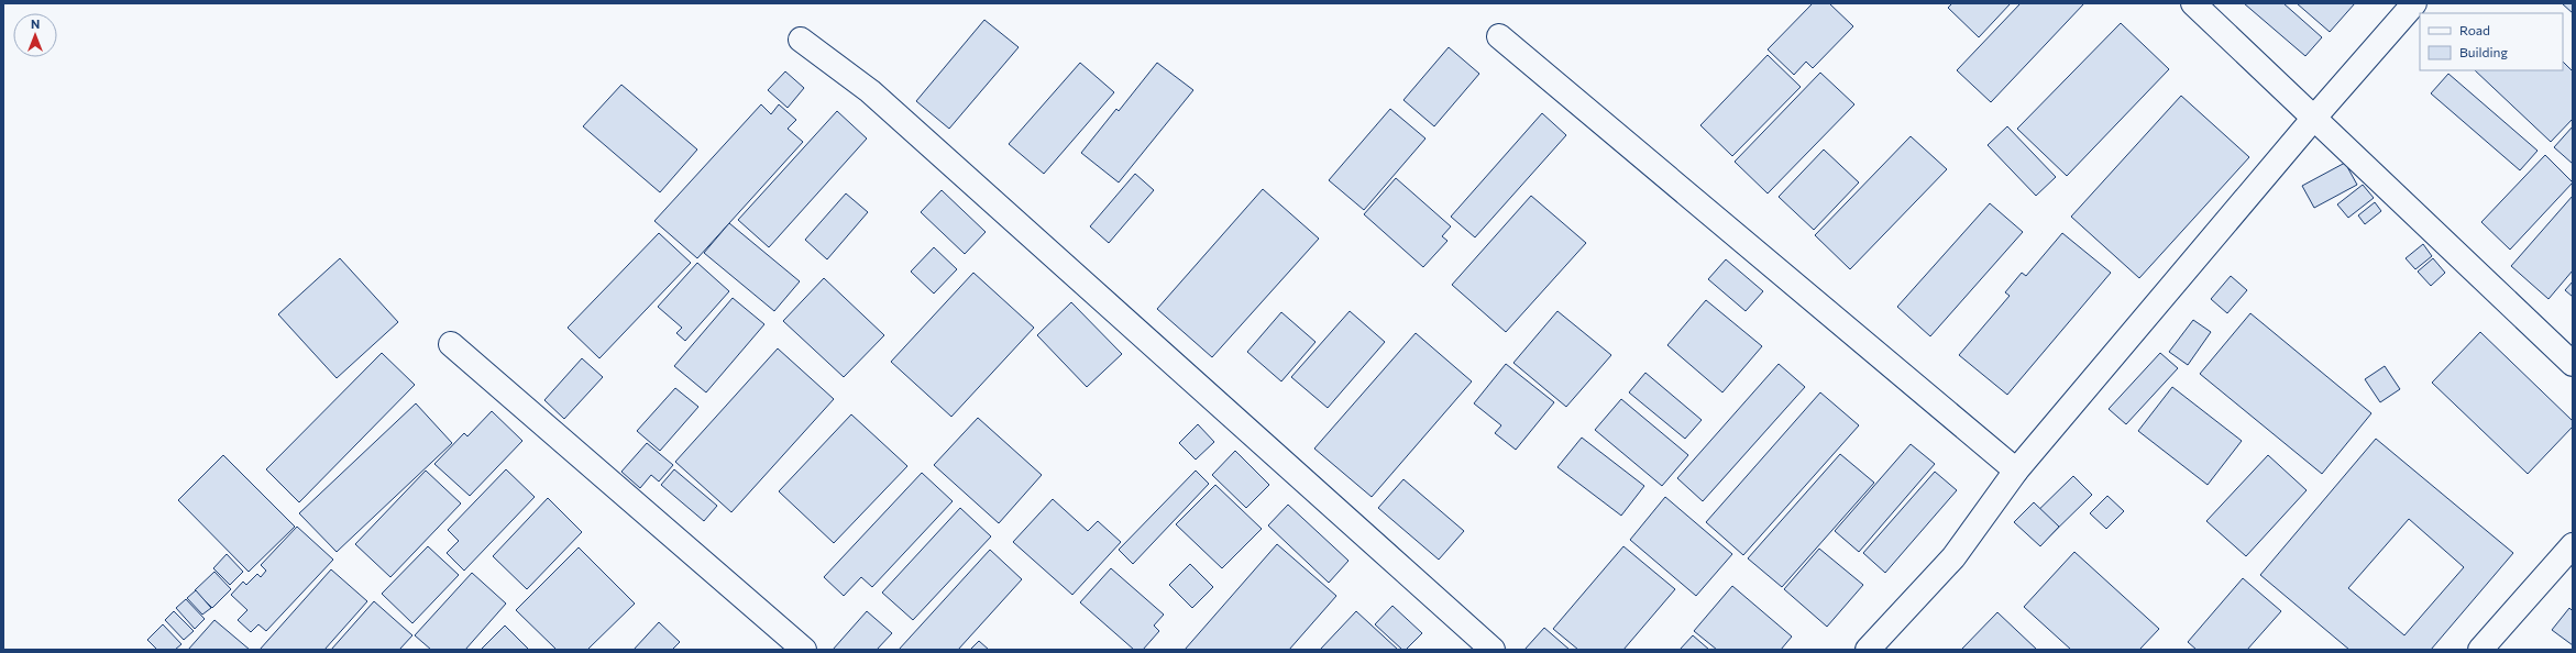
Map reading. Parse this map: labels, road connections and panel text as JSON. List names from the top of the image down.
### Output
{
  "legend": ["Road", "Building"],
  "north": "top"
}
